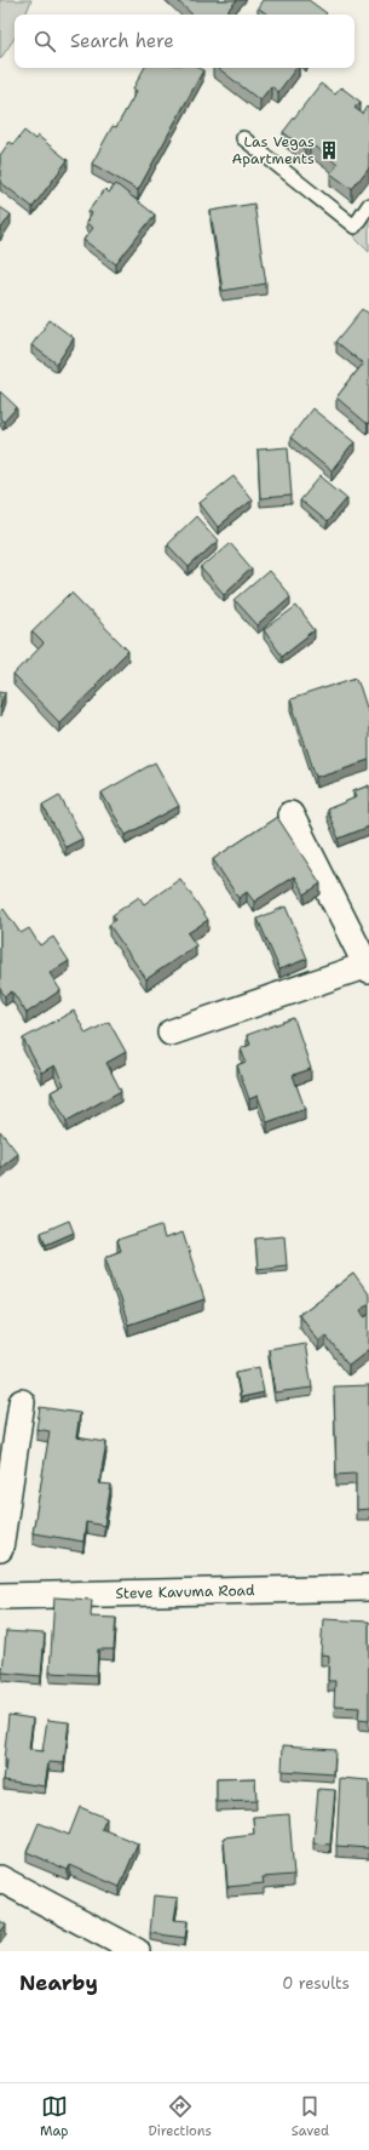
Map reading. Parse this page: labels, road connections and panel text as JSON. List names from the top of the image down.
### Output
{
  "streets": {
    "street": ["Steve Kavuma Road"]
  },
  "places": {
    "building": ["Las Vegas Apartments"]
  },
  "page": {
    "search": "Search here",
    "heading": ["Nearby", "0 results"],
    "nav": ["Map", "Directions", "Saved"]
  }
}
